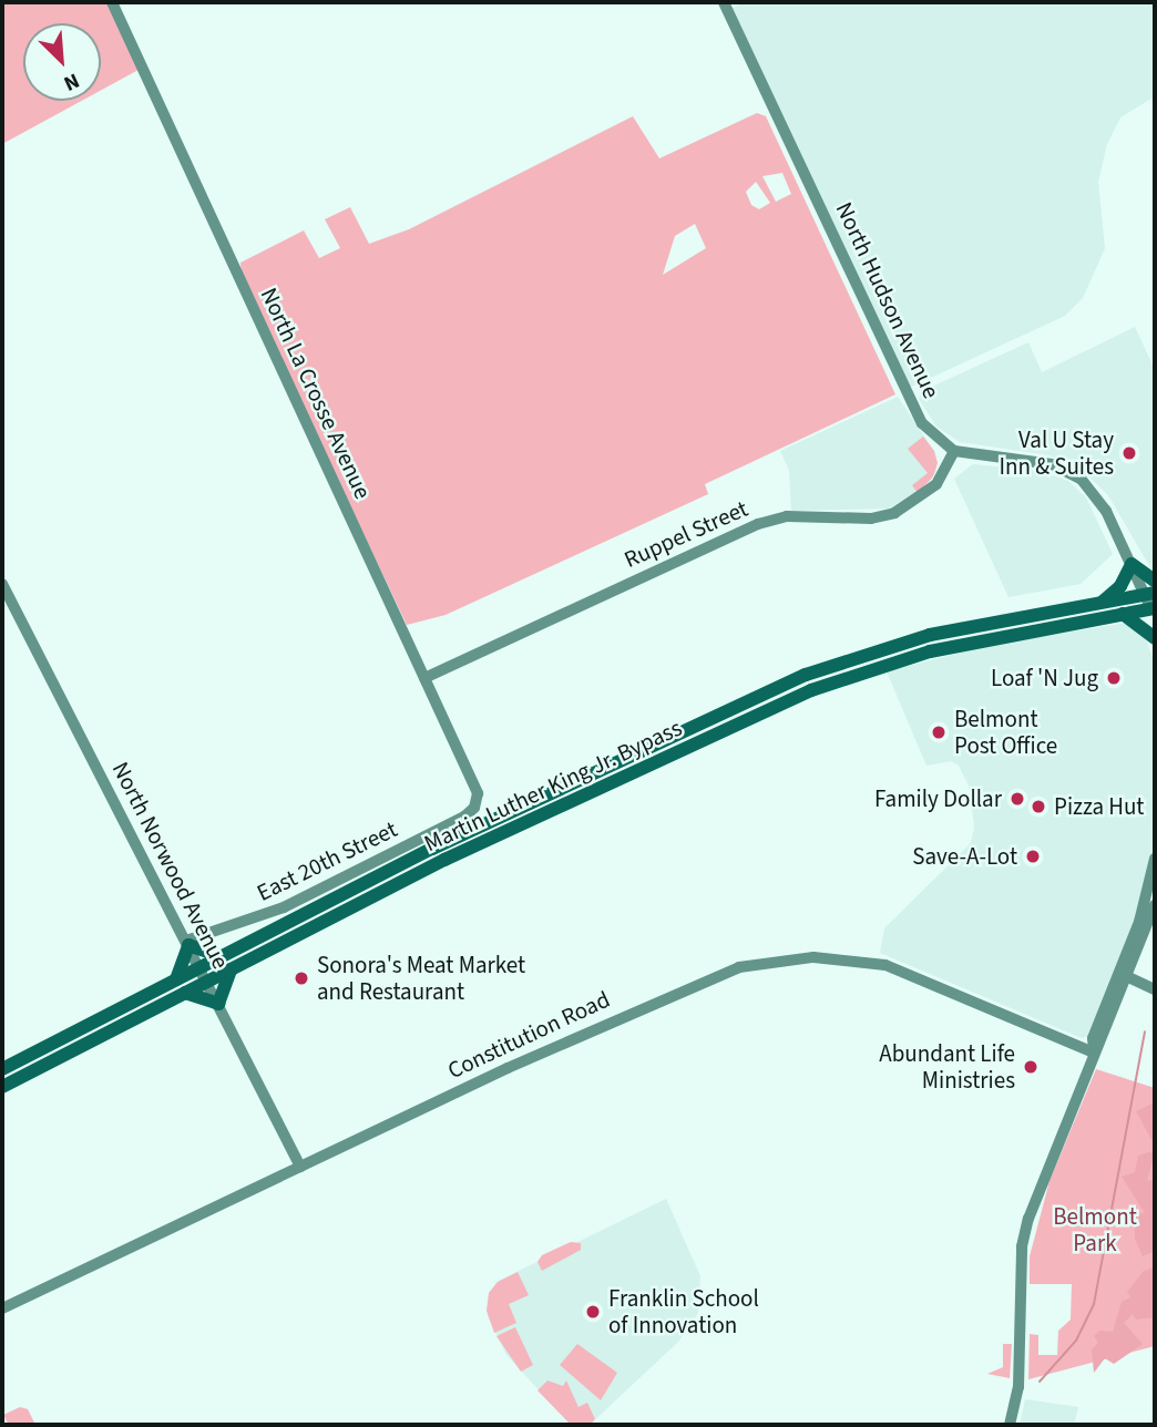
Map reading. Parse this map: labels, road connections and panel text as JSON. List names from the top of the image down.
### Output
{
  "streets": {
    "highway": ["Martin Luther King Jr. Bypass"],
    "street": [
      "North Hudson Avenue",
      "North La Crosse Avenue",
      "Ruppel Street",
      "East 20th Street",
      "North Norwood Avenue",
      "Constitution Road"
    ]
  },
  "crossings": [
    ["North Hudson Avenue", "Ruppel Street"],
    ["North La Crosse Avenue", "Ruppel Street"],
    ["North La Crosse Avenue", "East 20th Street"],
    ["Martin Luther King Jr. Bypass", "North Norwood Avenue"],
    ["East 20th Street", "North Norwood Avenue"],
    ["North Norwood Avenue", "Constitution Road"]
  ],
  "parks": ["Belmont Park"],
  "places": [
    "Val U Stay Inn & Suites",
    "Loaf 'N Jug",
    "Belmont Post Office",
    "Family Dollar",
    "Pizza Hut",
    "Save-A-Lot",
    "Sonora's Meat Market and Restaurant",
    "Abundant Life Ministries",
    "Franklin School of Innovation"
  ],
  "north": "bottom right"
}
